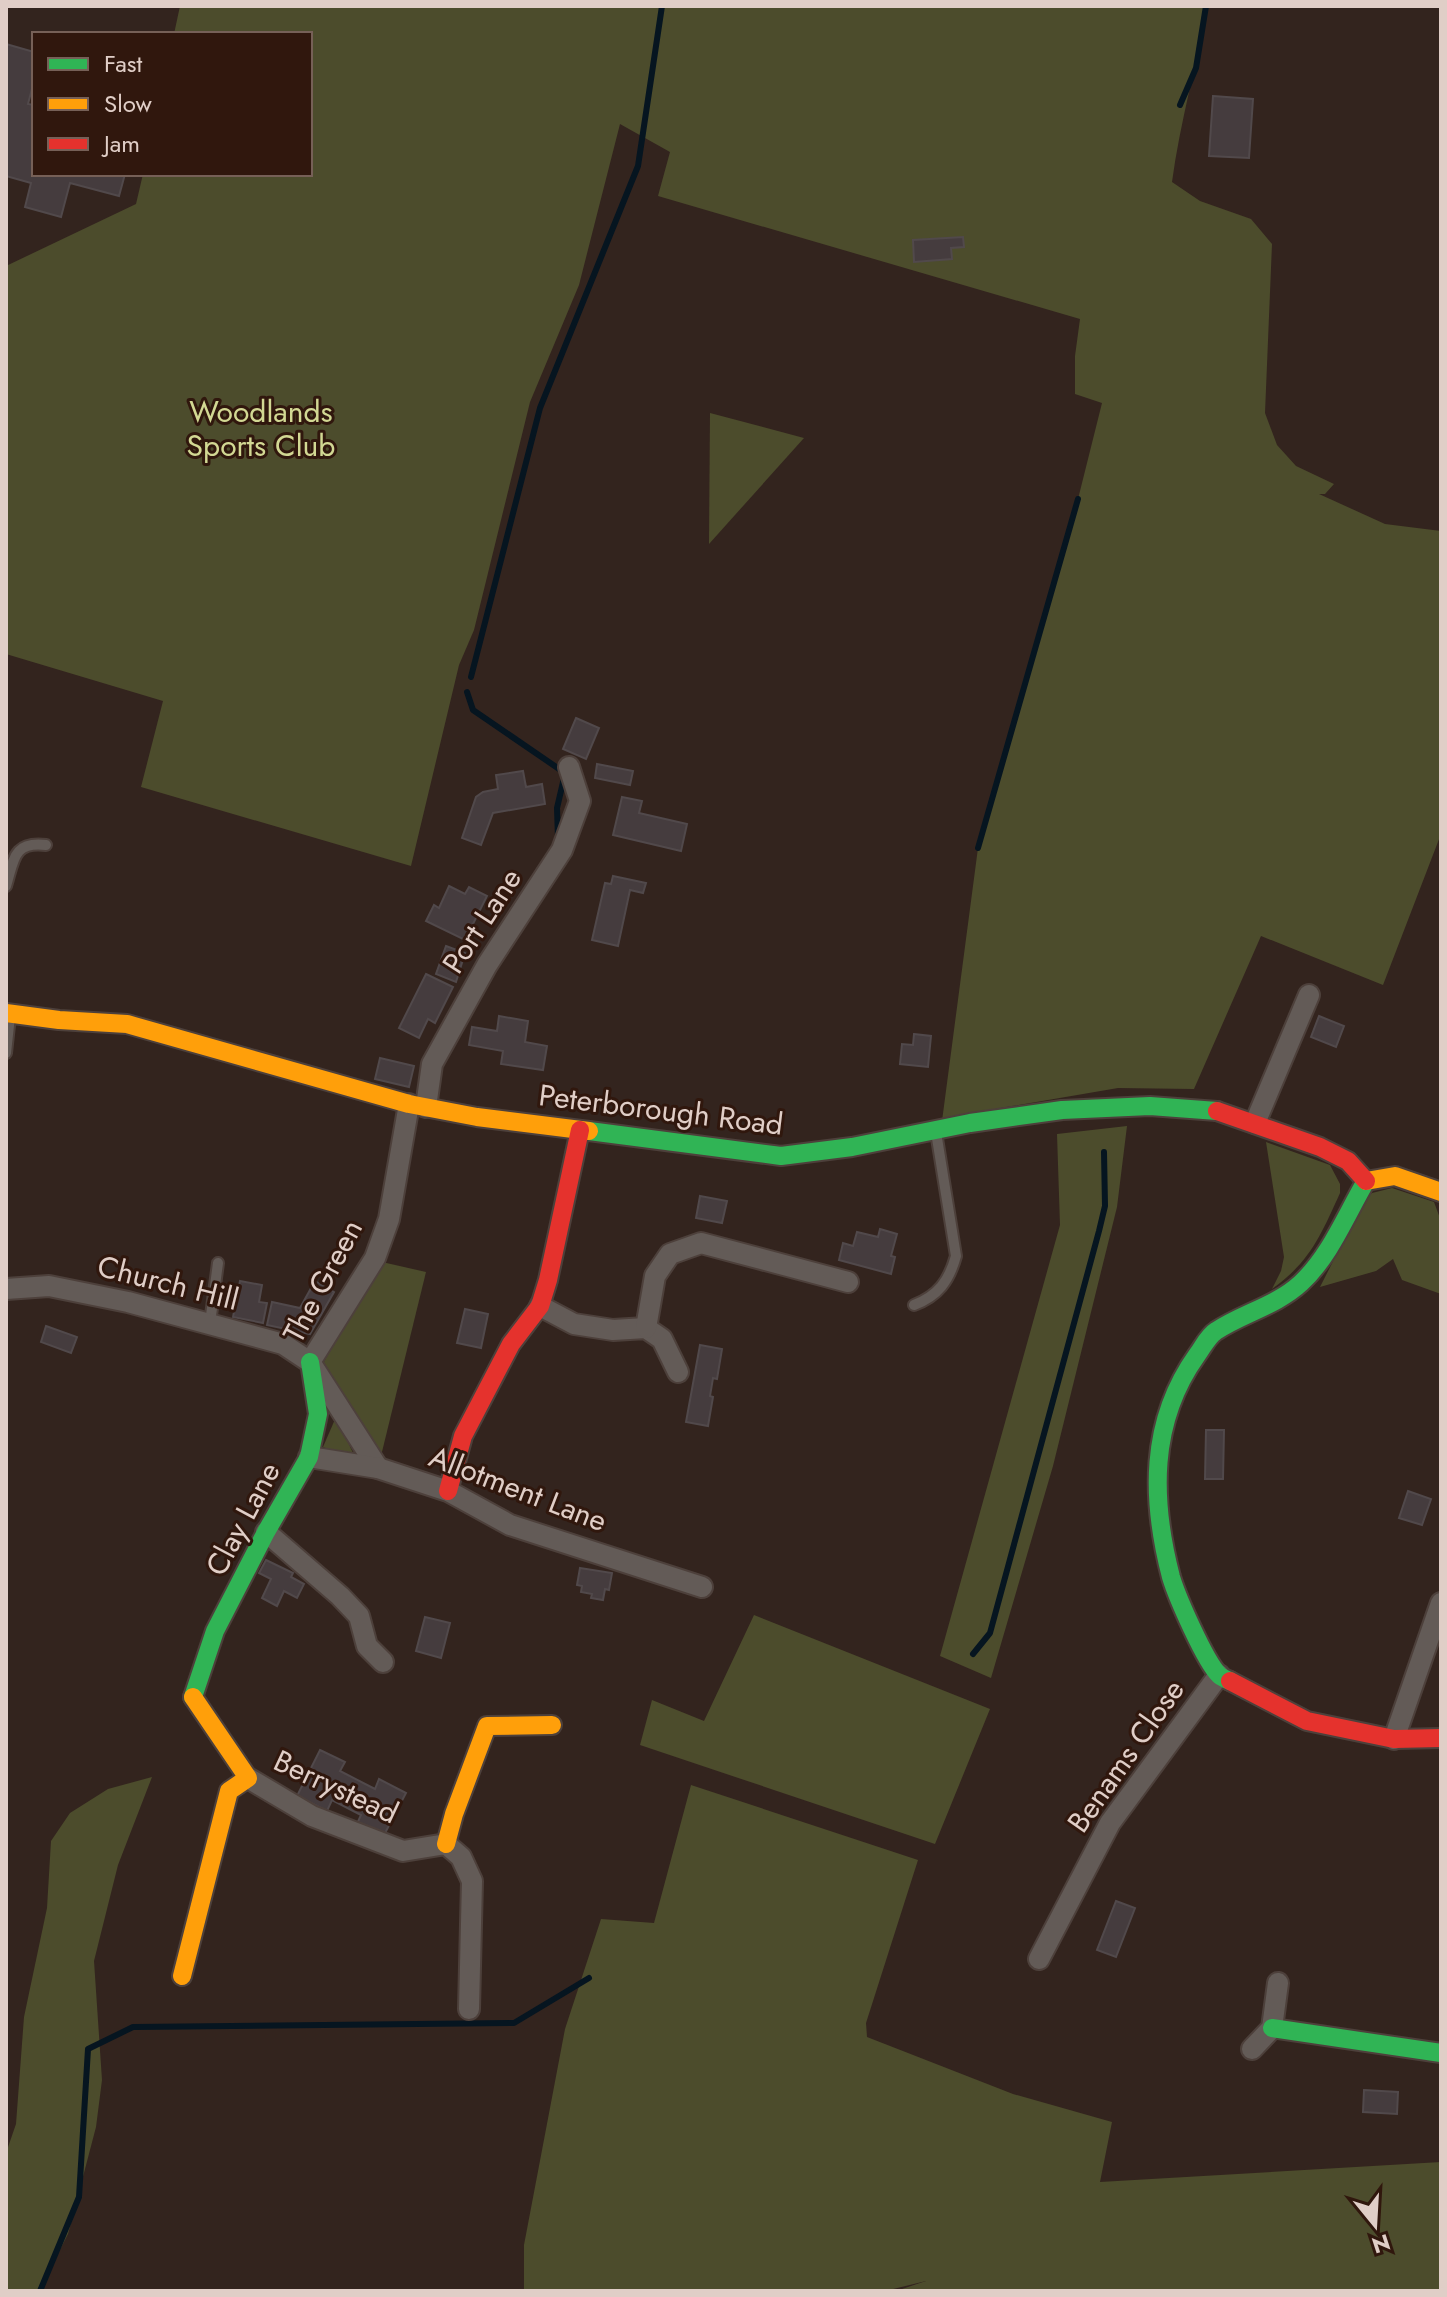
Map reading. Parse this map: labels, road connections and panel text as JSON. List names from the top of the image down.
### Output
{
  "streets": {
    "street": [
      "Port Lane",
      "Peterborough Road",
      "The Green",
      "Church Hill",
      "Allotment Lane",
      "Clay Lane",
      "Benams Close",
      "Berrystead"
    ]
  },
  "crossings": [
    ["Port Lane", "Peterborough Road"],
    ["Port Lane", "The Green"],
    ["Peterborough Road", "The Green"],
    ["The Green", "Church Hill"],
    ["The Green", "Allotment Lane"],
    ["The Green", "Clay Lane"],
    ["Church Hill", "Clay Lane"],
    ["Allotment Lane", "Clay Lane"],
    ["Clay Lane", "Berrystead"]
  ],
  "parks": ["Woodlands Sports Club"],
  "legend": ["Fast", "Slow", "Jam"],
  "north": "bottom"
}
